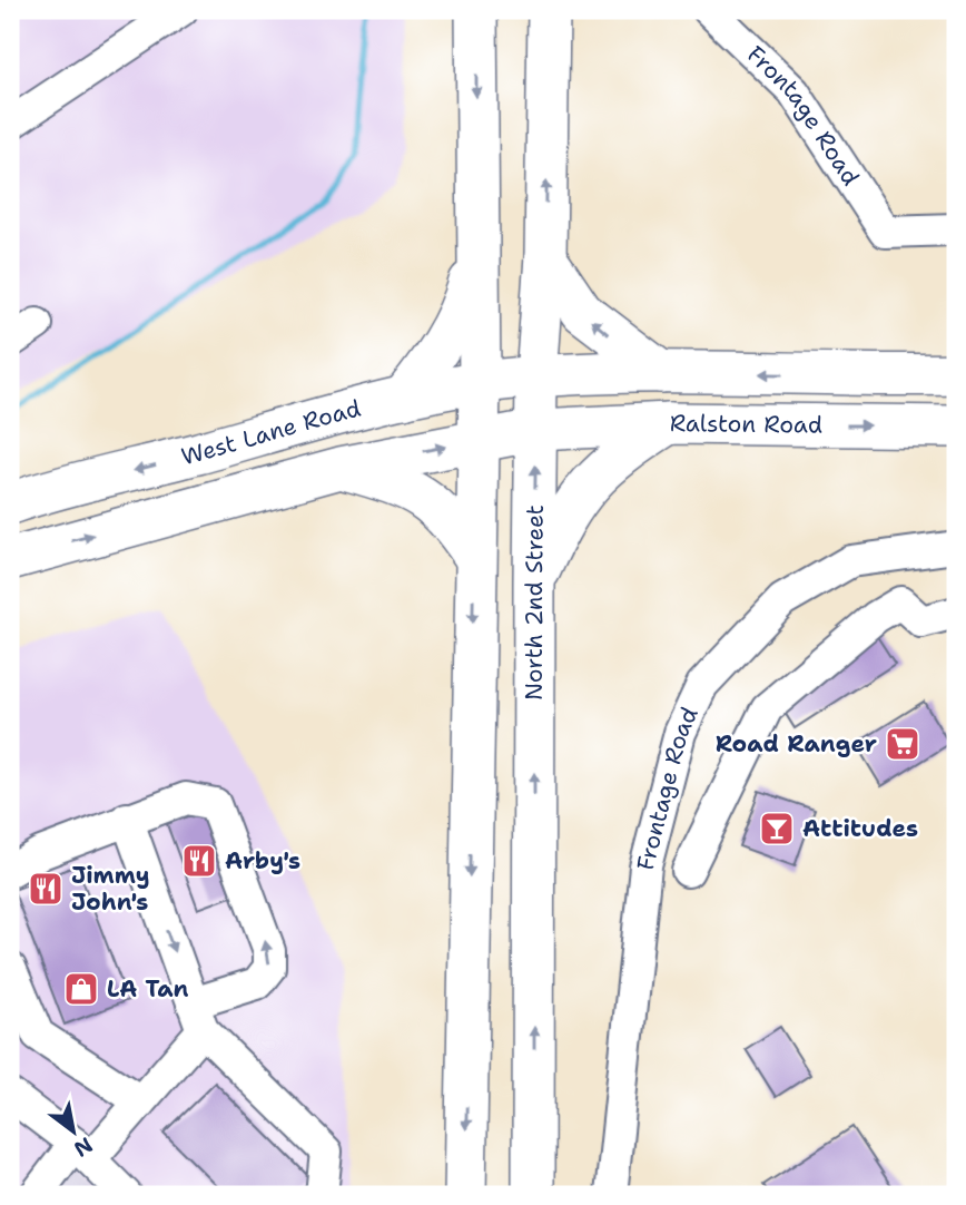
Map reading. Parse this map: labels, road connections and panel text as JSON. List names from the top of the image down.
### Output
{
  "streets": {
    "main road": ["Ralston Road", "West Lane Road", "North 2nd Street"],
    "street": ["Frontage Road"]
  },
  "crossings": [
    ["Ralston Road", "West Lane Road"],
    ["Ralston Road", "North 2nd Street"],
    ["West Lane Road", "North 2nd Street"]
  ],
  "places": {
    "supermarket": ["Road Ranger"],
    "bar": ["Attitudes"],
    "restaurant": ["Arby's", "Jimmy John's"],
    "shop": ["LA Tan"]
  },
  "north": "bottom right"
}
